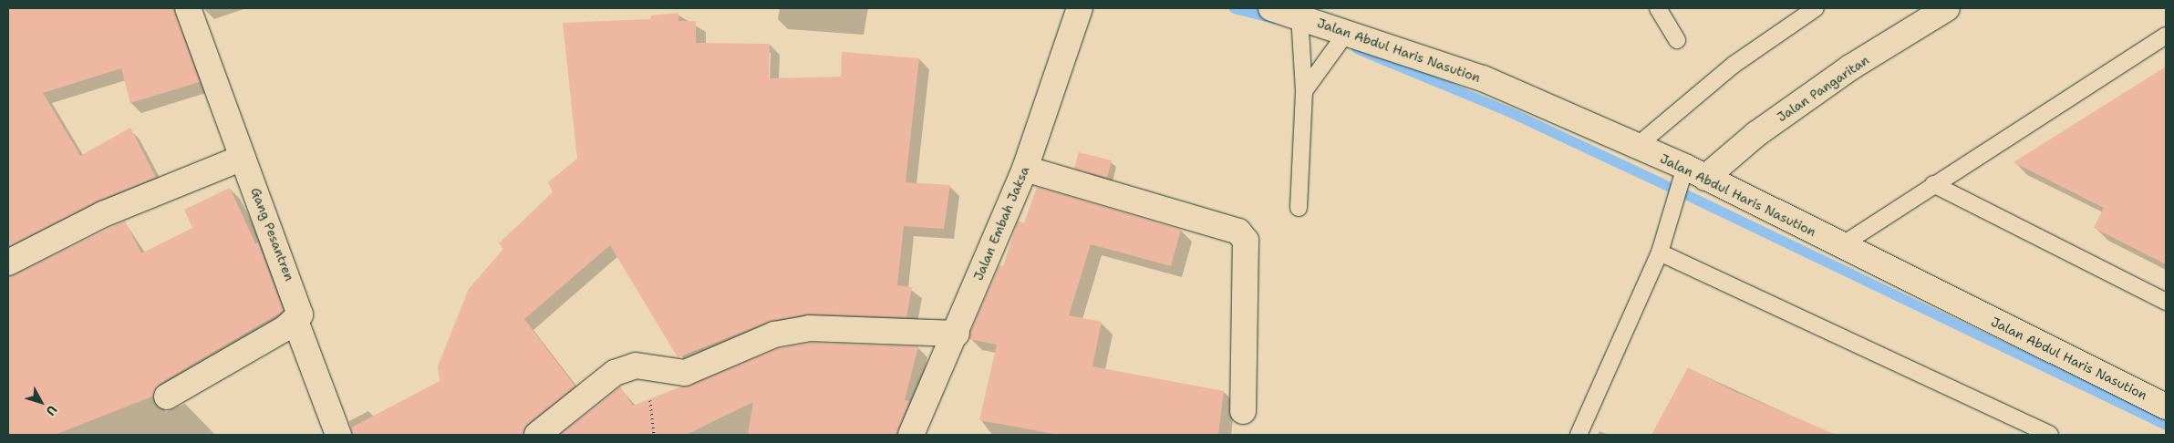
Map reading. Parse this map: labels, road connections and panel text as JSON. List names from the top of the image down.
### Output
{
  "streets": {
    "main road": [
      "Jalan Abdul Haris Nasution",
      "Jalan Pangaritan",
      "Jalan Embah Jaksa",
      "Gang Pesantren"
    ]
  },
  "crossings": [
    ["Jalan Abdul Haris Nasution", "Jalan Pangaritan"]
  ],
  "north": "bottom right"
}
